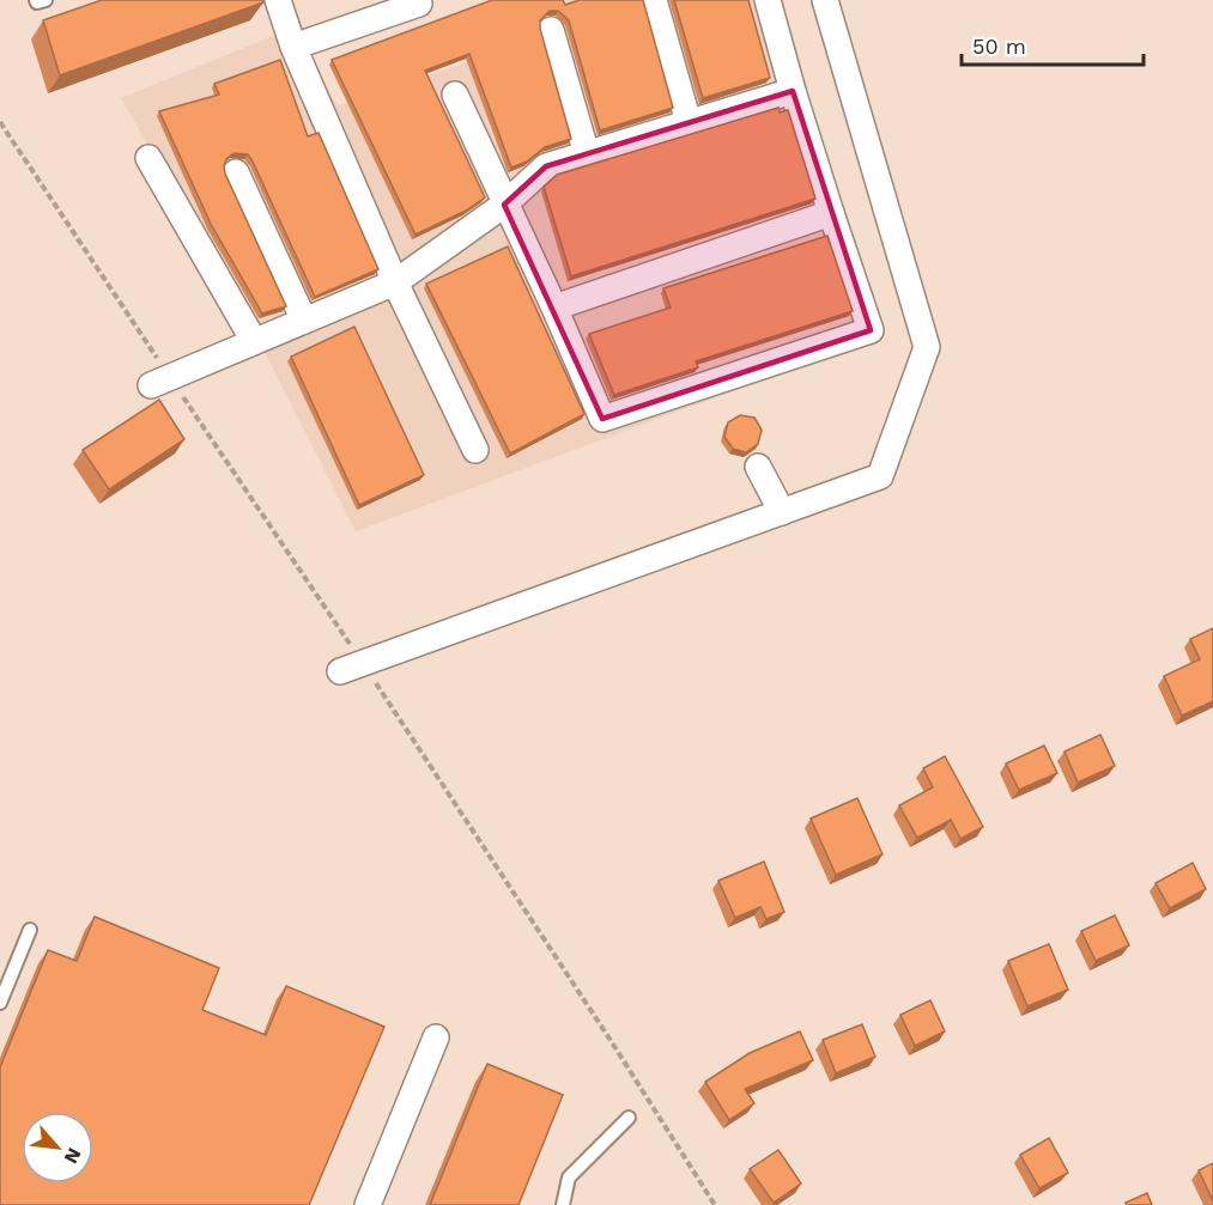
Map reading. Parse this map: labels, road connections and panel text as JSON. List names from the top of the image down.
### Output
{
  "scale_bar": "50 m",
  "north": "bottom right"
}
